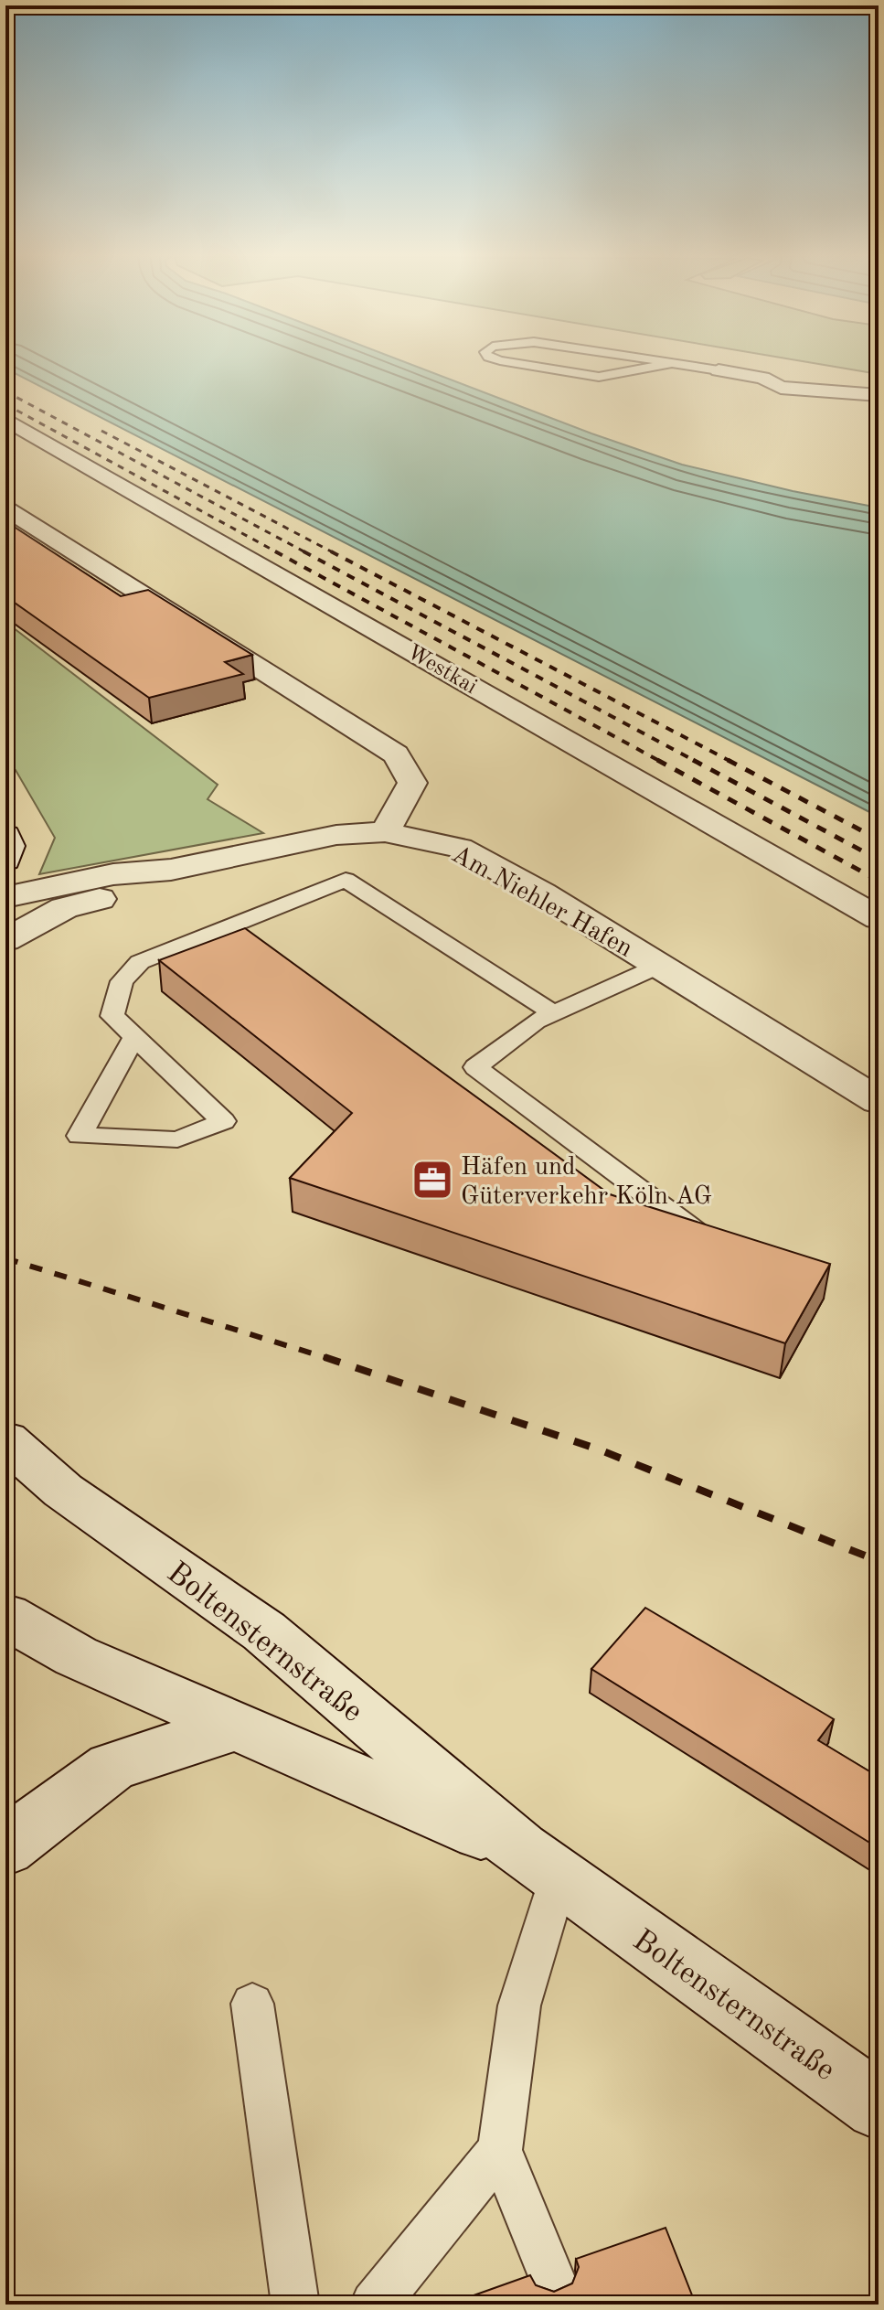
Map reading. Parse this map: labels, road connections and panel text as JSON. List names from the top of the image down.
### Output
{
  "streets": {
    "street": ["Westkai", "Am Niehler Hafen", "Boltensternstraße"]
  },
  "places": {
    "office": ["Häfen und Güterverkehr Köln AG"]
  }
}
